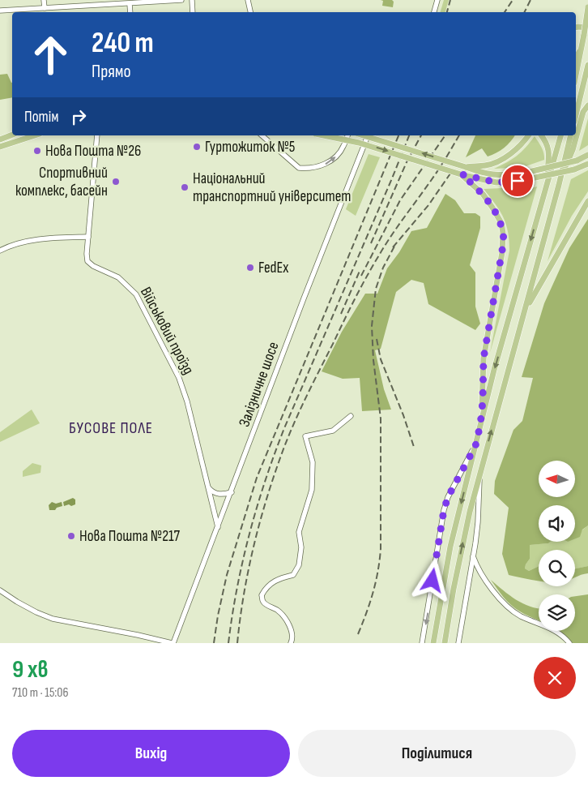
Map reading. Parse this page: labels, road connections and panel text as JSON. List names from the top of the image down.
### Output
{
  "streets": {
    "street": ["Військовий проїзд", "Залізничне шосе"]
  },
  "crossings": [
    ["Військовий проїзд", "Залізничне шосе"]
  ],
  "districts": ["БУСОВЕ ПОЛЕ"],
  "places": [
    "Гуртожиток №5",
    "Нова Пошта №26",
    "Спортивний комплекс, басейн",
    "Національний транспортний університет",
    "FedEx",
    "Нова Пошта №217"
  ],
  "north": "left",
  "page": {
    "turn": ["240 m", "Прямо"],
    "then": "Потім",
    "heading": ["9 хв", "710 m · 15:06"],
    "buttons": ["Вихід", "Поділитися"]
  }
}
